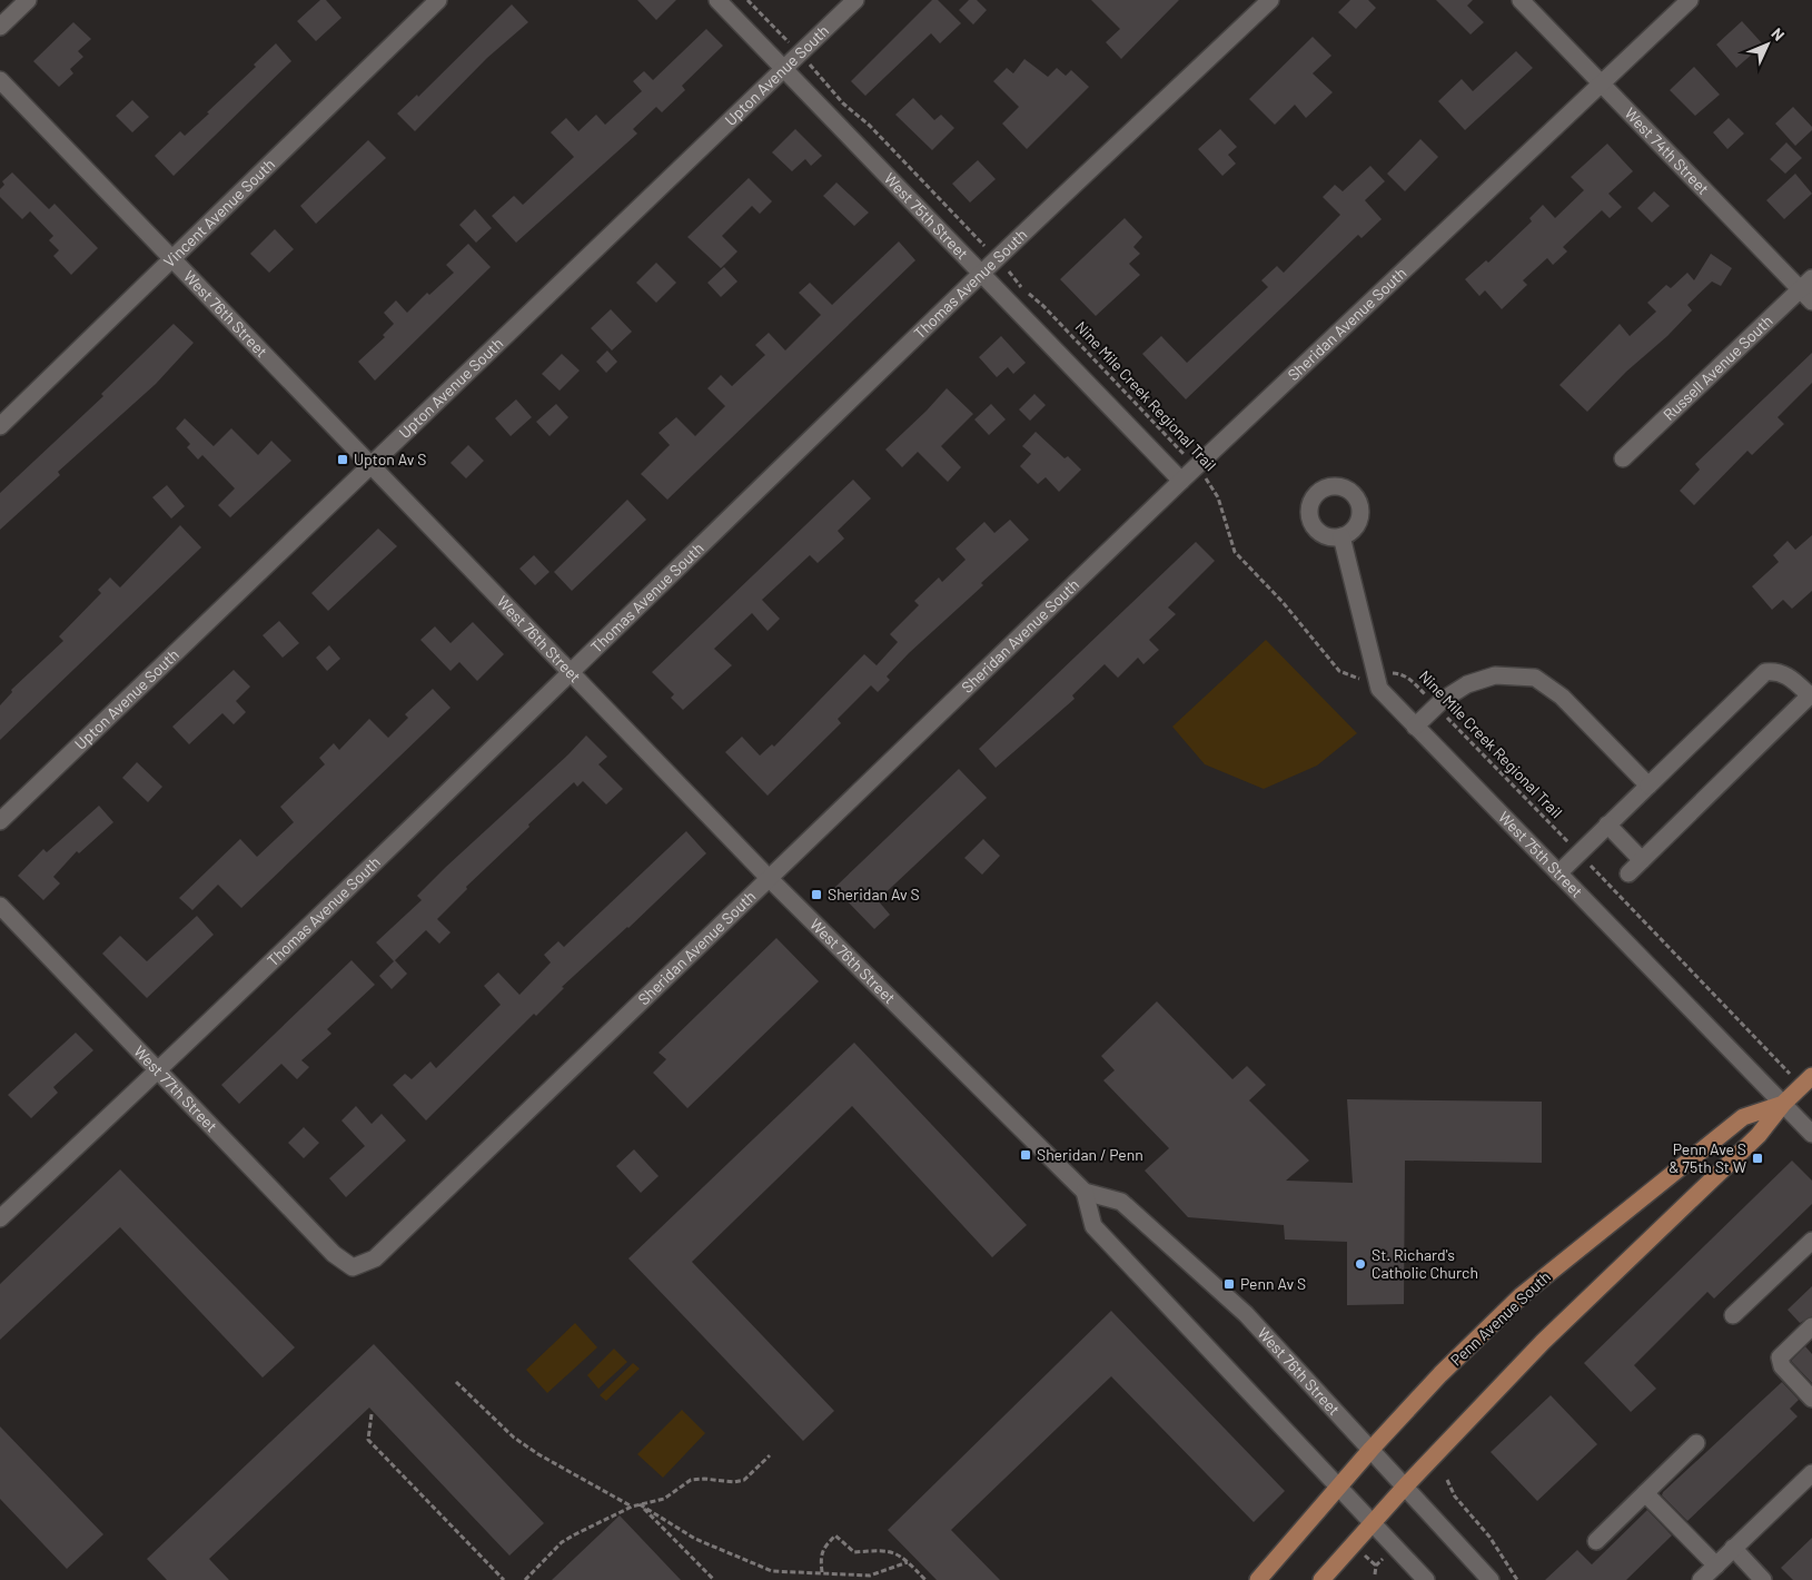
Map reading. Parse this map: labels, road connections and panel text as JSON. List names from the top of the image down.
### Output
{
  "streets": {
    "main road": ["Penn Avenue South"],
    "street": [
      "Upton Avenue South",
      "West 74th Street",
      "Vincent Avenue South",
      "West 75th Street",
      "Thomas Avenue South",
      "West 76th Street",
      "Sheridan Avenue South",
      "Russell Avenue South",
      "West 77th Street"
    ],
    "path": ["Nine Mile Creek Regional Trail"]
  },
  "crossings": [
    ["Upton Avenue South", "West 75th Street"],
    ["Upton Avenue South", "West 76th Street"],
    ["Upton Avenue South", "Nine Mile Creek Regional Trail"],
    ["West 74th Street", "Sheridan Avenue South"],
    ["West 74th Street", "Russell Avenue South"],
    ["Vincent Avenue South", "West 76th Street"],
    ["West 75th Street", "Thomas Avenue South"],
    ["West 75th Street", "Sheridan Avenue South"],
    ["West 75th Street", "Nine Mile Creek Regional Trail"],
    ["West 75th Street", "Penn Avenue South"],
    ["Thomas Avenue South", "West 76th Street"],
    ["Thomas Avenue South", "Nine Mile Creek Regional Trail"],
    ["Thomas Avenue South", "West 77th Street"],
    ["West 76th Street", "Sheridan Avenue South"],
    ["West 76th Street", "Penn Avenue South"],
    ["Sheridan Avenue South", "Nine Mile Creek Regional Trail"],
    ["Sheridan Avenue South", "West 77th Street"],
    ["Nine Mile Creek Regional Trail", "Penn Avenue South"]
  ],
  "places": {
    "transit": [
      "Upton Av S",
      "Sheridan Av S",
      "Sheridan / Penn",
      "Penn Ave S & 75th St W",
      "Penn Av S"
    ],
    "other": ["St. Richard's Catholic Church"]
  },
  "north": "top right"
}
